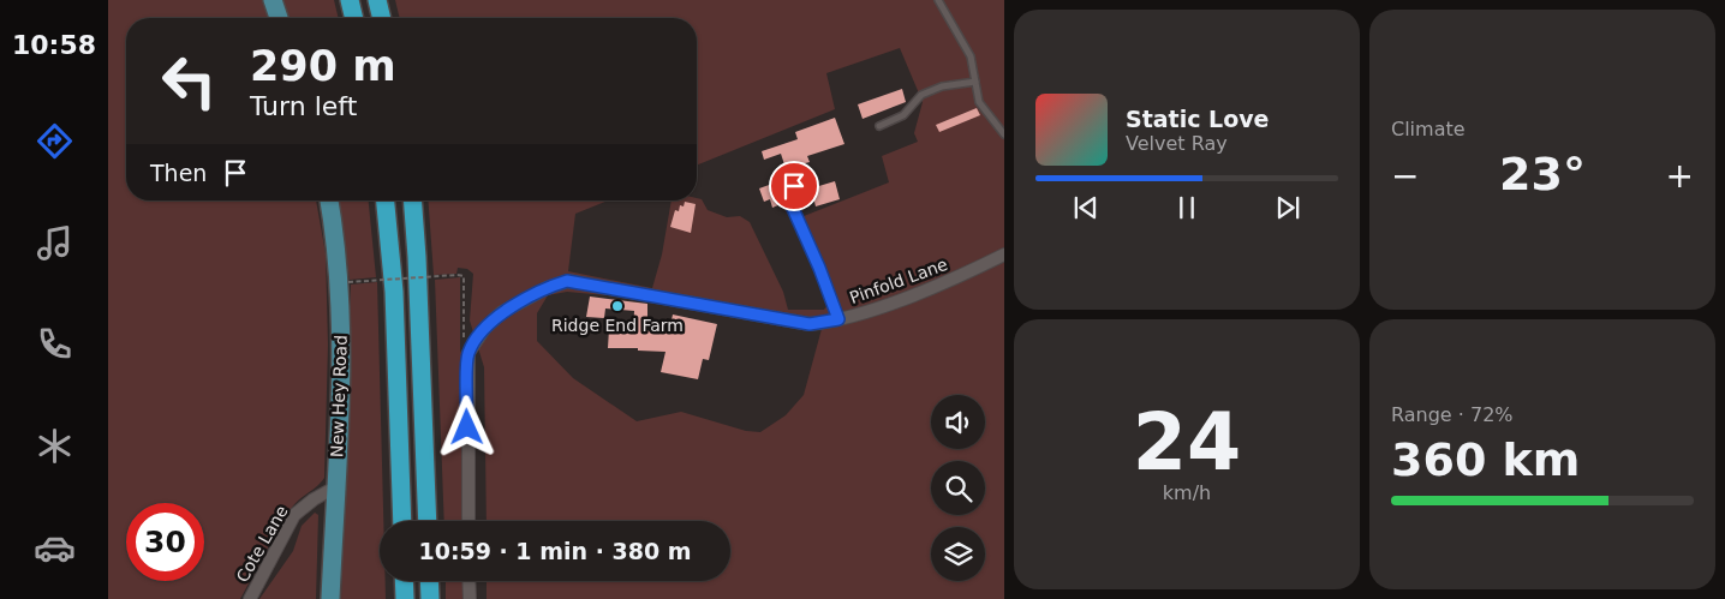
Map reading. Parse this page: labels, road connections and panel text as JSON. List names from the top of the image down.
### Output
{
  "streets": {
    "main road": ["New Hey Road"],
    "street": ["Pinfold Lane", "Cote Lane"]
  },
  "crossings": [
    ["New Hey Road", "Cote Lane"]
  ],
  "places": ["Ridge End Farm"],
  "page": {
    "tabs": "10:58",
    "tile": [
      "Climate",
      ["24", "km/h"],
      ["Range · 72%", "360 km"]
    ],
    "turn": ["290 m", "Turn left"],
    "song": ["Static Love", "Velvet Ray"],
    "then": "Then",
    "heat": ["−", "23°", "+"],
    "limit": "30",
    "trip": "10:59 · 1 min · 380 m"
  }
}
